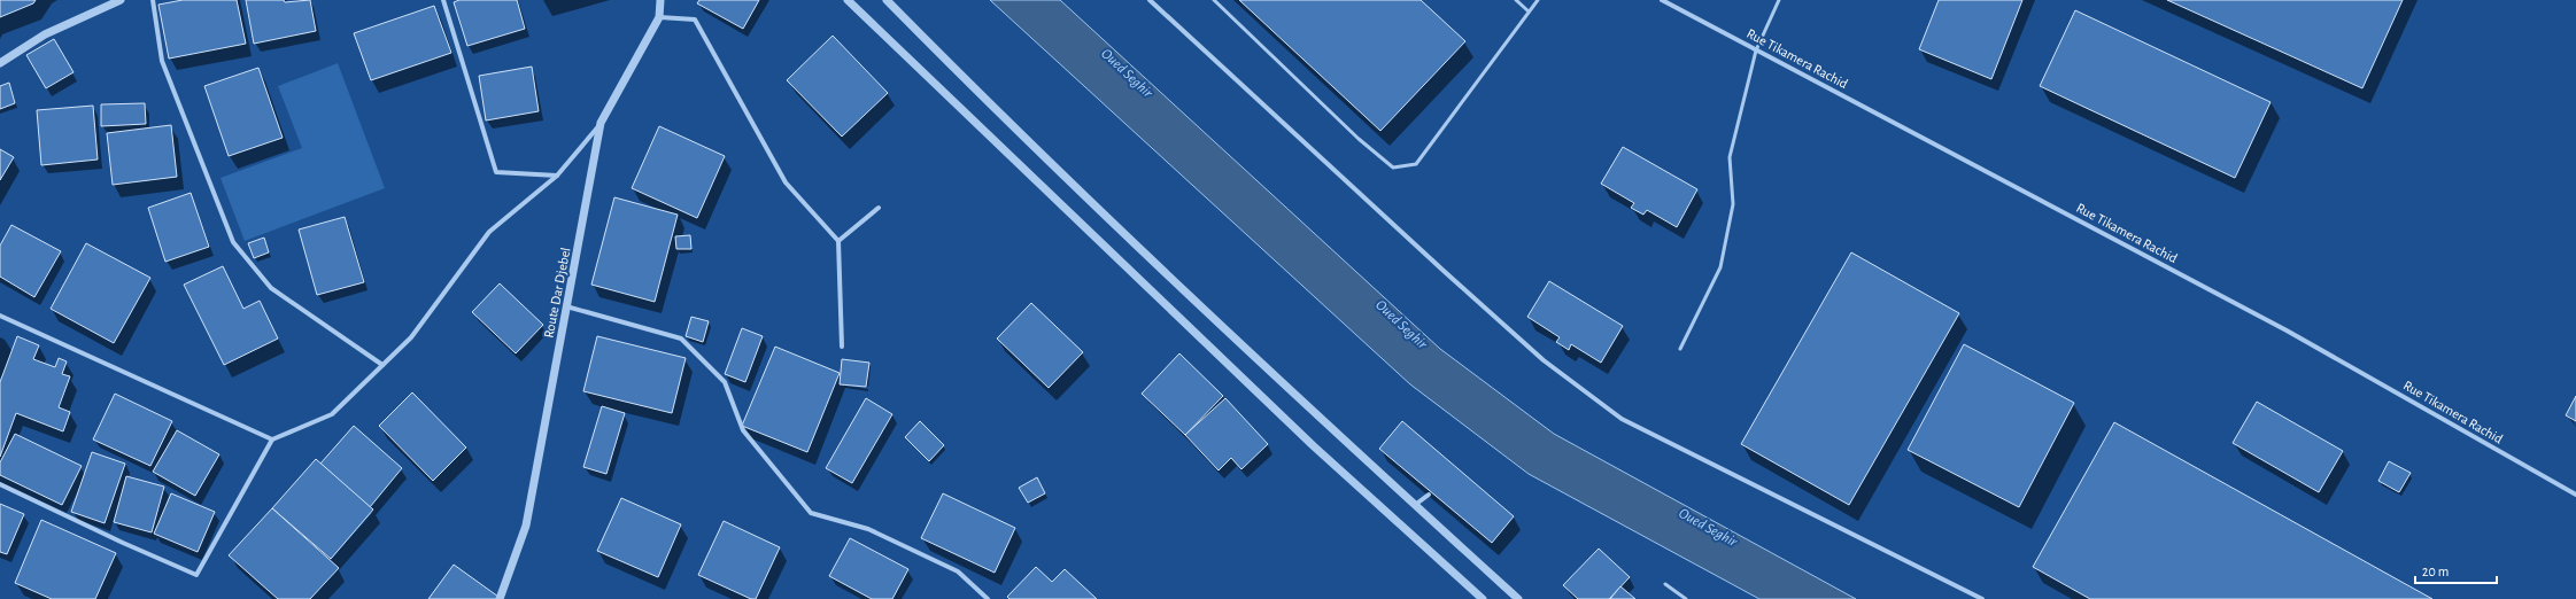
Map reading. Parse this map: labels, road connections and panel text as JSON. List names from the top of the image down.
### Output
{
  "streets": {
    "street": ["Rue Tikamera Rachid", "Route Dar Djebel"]
  },
  "water": ["Oued Seghir"],
  "scale_bar": "20 m"
}
